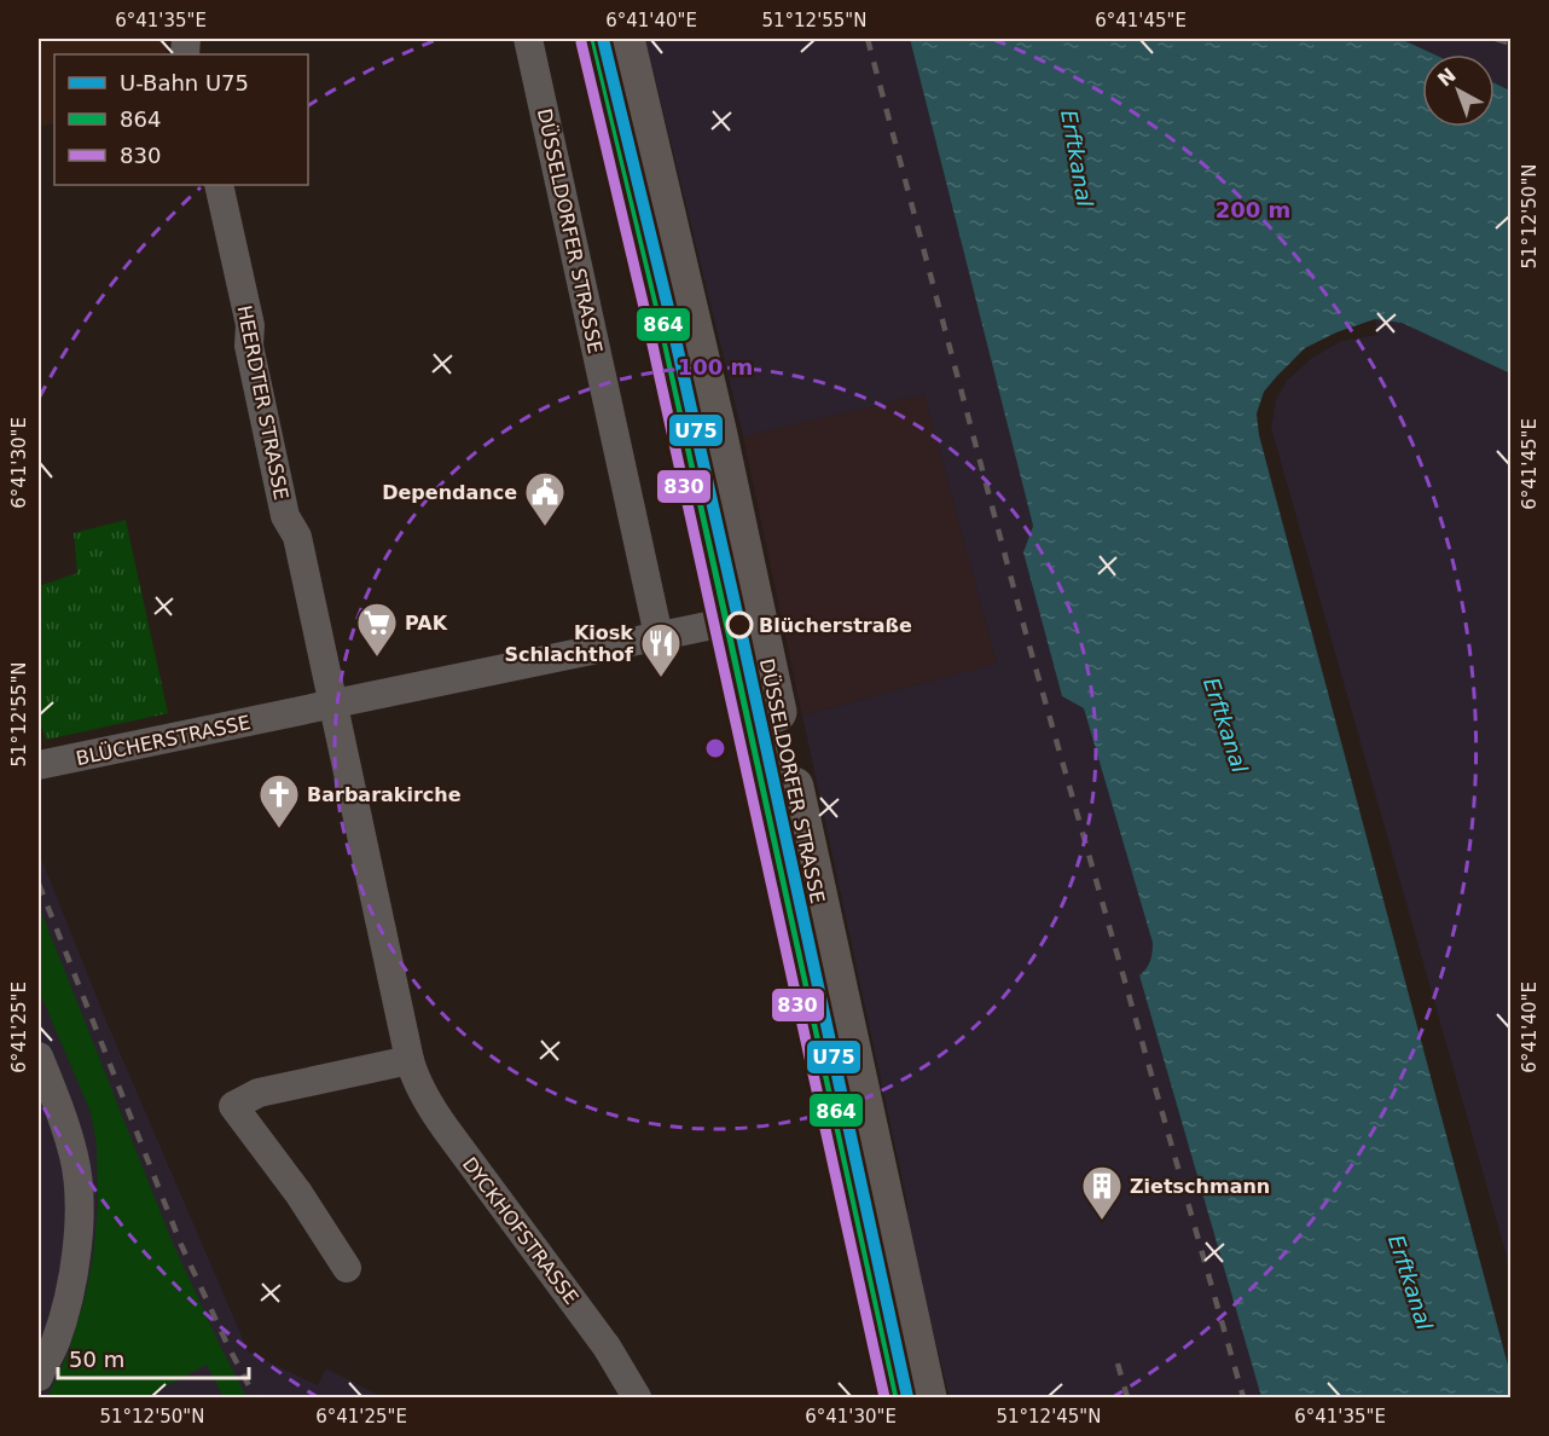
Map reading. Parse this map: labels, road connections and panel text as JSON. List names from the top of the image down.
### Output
{
  "streets": {
    "main road": ["DÜSSELDORFER STRASSE"],
    "street": ["HEERDTER STRASSE", "BLÜCHERSTRASSE", "DYCKHOFSTRASSE"]
  },
  "crossings": [
    ["DÜSSELDORFER STRASSE", "BLÜCHERSTRASSE"],
    ["HEERDTER STRASSE", "BLÜCHERSTRASSE"],
    ["HEERDTER STRASSE", "DYCKHOFSTRASSE"],
    ["BLÜCHERSTRASSE", "DYCKHOFSTRASSE"]
  ],
  "water": ["Erftkanal"],
  "places": {
    "public building": ["Dependance"],
    "other": ["Blücherstraße"],
    "supermarket": ["PAK"],
    "restaurant": ["Kiosk Schlachthof"],
    "church": ["Barbarakirche"],
    "building": ["Zietschmann"]
  },
  "lines": ["metro line U75", "transit line 864", "transit line 830"],
  "legend": ["U-Bahn U75", "864", "830"],
  "scale_bar": "50 m",
  "north": "top left",
  "coordinates": [
    "6°41'35\"E",
    "6°41'40\"E",
    "51°12'55\"N",
    "6°41'45\"E",
    "51°12'50\"N",
    "6°41'30\"E",
    "6°41'25\"E",
    "51°12'45\"N"
  ],
  "rings": ["200 m", "100 m"]
}
